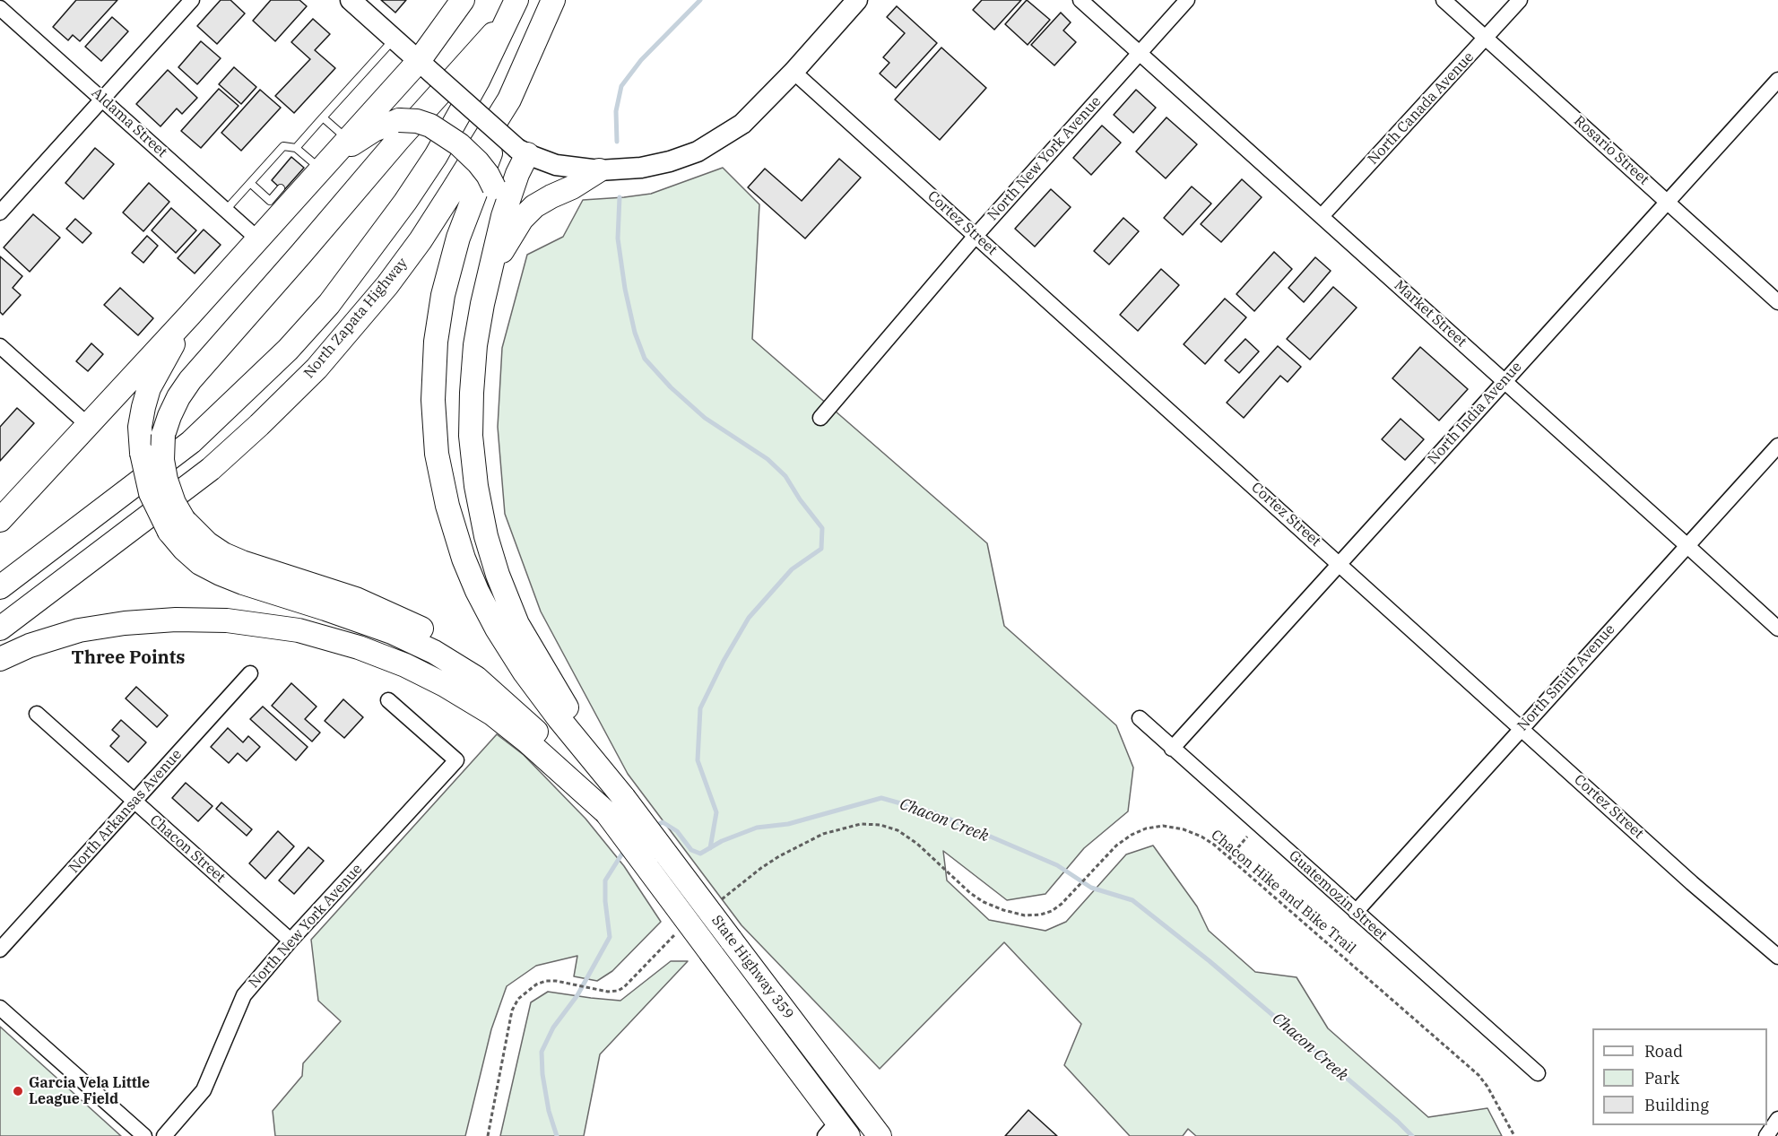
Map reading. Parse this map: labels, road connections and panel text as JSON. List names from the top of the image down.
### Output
{
  "streets": {
    "main road": ["North Zapata Highway", "State Highway 359"],
    "street": [
      "North Canada Avenue",
      "Aldama Street",
      "Rosario Street",
      "North New York Avenue",
      "Cortez Street",
      "Market Street",
      "North India Avenue",
      "North Smith Avenue",
      "North Arkansas Avenue",
      "Chacon Street",
      "Guatemozin Street"
    ],
    "path": ["Chacon Hike and Bike Trail"]
  },
  "crossings": [
    ["North Canada Avenue", "Rosario Street"],
    ["North Canada Avenue", "Market Street"],
    ["Rosario Street", "North India Avenue"],
    ["North New York Avenue", "Cortez Street"],
    ["North New York Avenue", "Market Street"],
    ["North New York Avenue", "Chacon Street"],
    ["Cortez Street", "North India Avenue"],
    ["Cortez Street", "North Smith Avenue"],
    ["Market Street", "North India Avenue"],
    ["Market Street", "North Smith Avenue"],
    ["North India Avenue", "Guatemozin Street"],
    ["North Smith Avenue", "Guatemozin Street"],
    ["North Arkansas Avenue", "Chacon Street"]
  ],
  "districts": ["Three Points"],
  "water": ["Chacon Creek"],
  "places": ["Garcia Vela Little League Field"],
  "legend": ["Road", "Park", "Building"]
}
